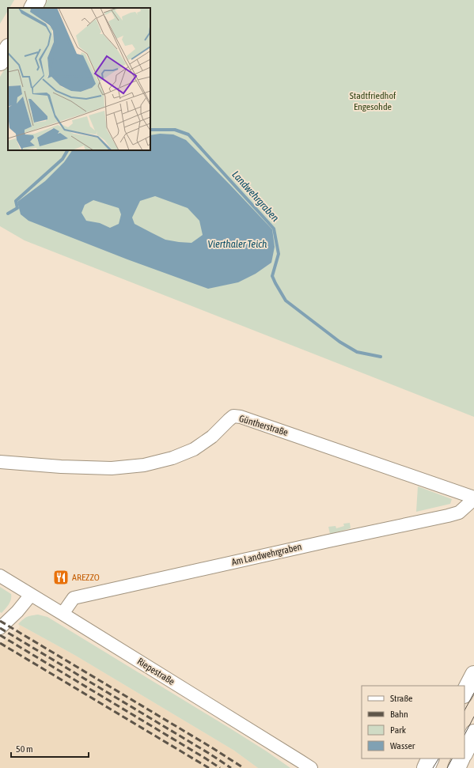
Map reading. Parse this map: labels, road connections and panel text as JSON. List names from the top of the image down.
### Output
{
  "streets": {
    "street": ["Güntherstraße", "Am Landwehrgraben", "Riepestraße"]
  },
  "crossings": [
    ["Güntherstraße", "Am Landwehrgraben"],
    ["Am Landwehrgraben", "Riepestraße"]
  ],
  "water": ["Landwehrgraben", "Vierthaler Teich"],
  "parks": ["Stadtfriedhof Engesohde"],
  "places": {
    "restaurant": ["AREZZO"]
  },
  "legend": [
    "Straße",
    "Bahn",
    "Park",
    "Wasser"
  ],
  "scale_bar": "50 m"
}
